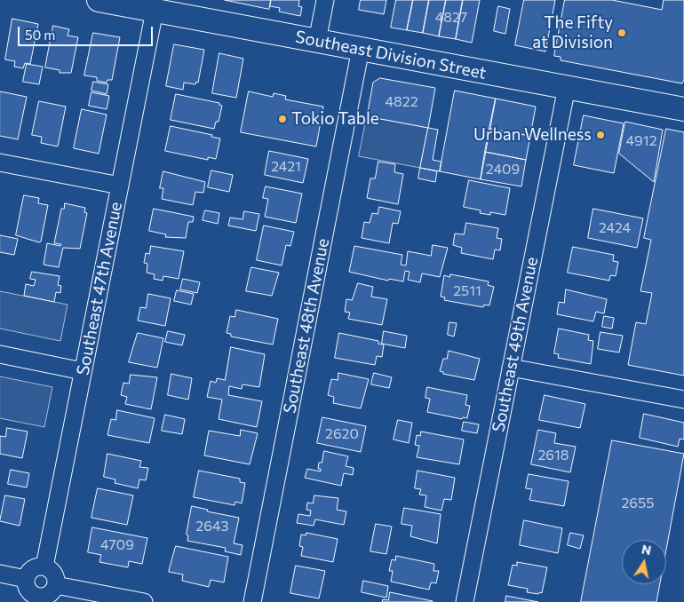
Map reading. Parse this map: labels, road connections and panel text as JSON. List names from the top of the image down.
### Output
{
  "streets": {
    "main road": ["Southeast Division Street"],
    "street": ["Southeast 47th Avenue", "Southeast 48th Avenue", "Southeast 49th Avenue"]
  },
  "crossings": [
    ["Southeast Division Street", "Southeast 47th Avenue"],
    ["Southeast Division Street", "Southeast 48th Avenue"],
    ["Southeast Division Street", "Southeast 49th Avenue"]
  ],
  "places": ["The Fifty at Division", "Tokio Table", "Urban Wellness"],
  "house_numbers": [
    "4827",
    "4822",
    "4912",
    "2421",
    "2409",
    "2424",
    "2511",
    "2620",
    "2618",
    "2655",
    "2643",
    "4709"
  ],
  "scale_bar": "50 m",
  "north": "top"
}
